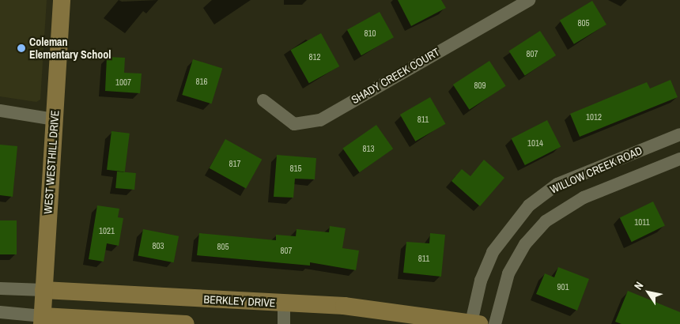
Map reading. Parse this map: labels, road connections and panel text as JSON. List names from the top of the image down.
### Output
{
  "streets": {
    "street": [
      "SHADY CREEK COURT",
      "WEST WESTHILL DRIVE",
      "WILLOW CREEK ROAD",
      "BERKLEY DRIVE"
    ]
  },
  "crossings": [
    ["WEST WESTHILL DRIVE", "BERKLEY DRIVE"],
    ["WILLOW CREEK ROAD", "BERKLEY DRIVE"]
  ],
  "places": ["Coleman Elementary School"],
  "house_numbers": [
    "805",
    "810",
    "807",
    "812",
    "816",
    "1007",
    "809",
    "1012",
    "811",
    "1014",
    "813",
    "817",
    "815",
    "1011",
    "1021",
    "803",
    "805",
    "807",
    "811",
    "901"
  ],
  "north": "top left"
}
